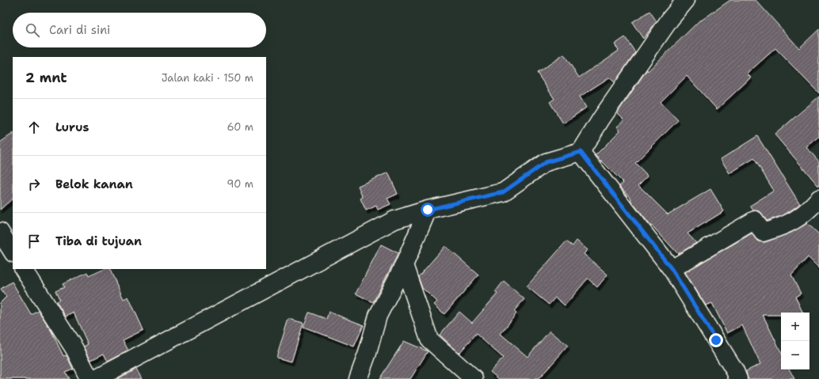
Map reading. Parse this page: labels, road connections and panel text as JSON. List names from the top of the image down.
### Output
{
  "page": {
    "search": "Cari di sini",
    "heading": ["2 mnt", "Jalan kaki · 150 m"],
    "list": [
      ["Lurus", "60 m"],
      ["Belok kanan", "90 m"],
      "Tiba di tujuan"
    ],
    "map_buttons": ["+", "−"]
  }
}
